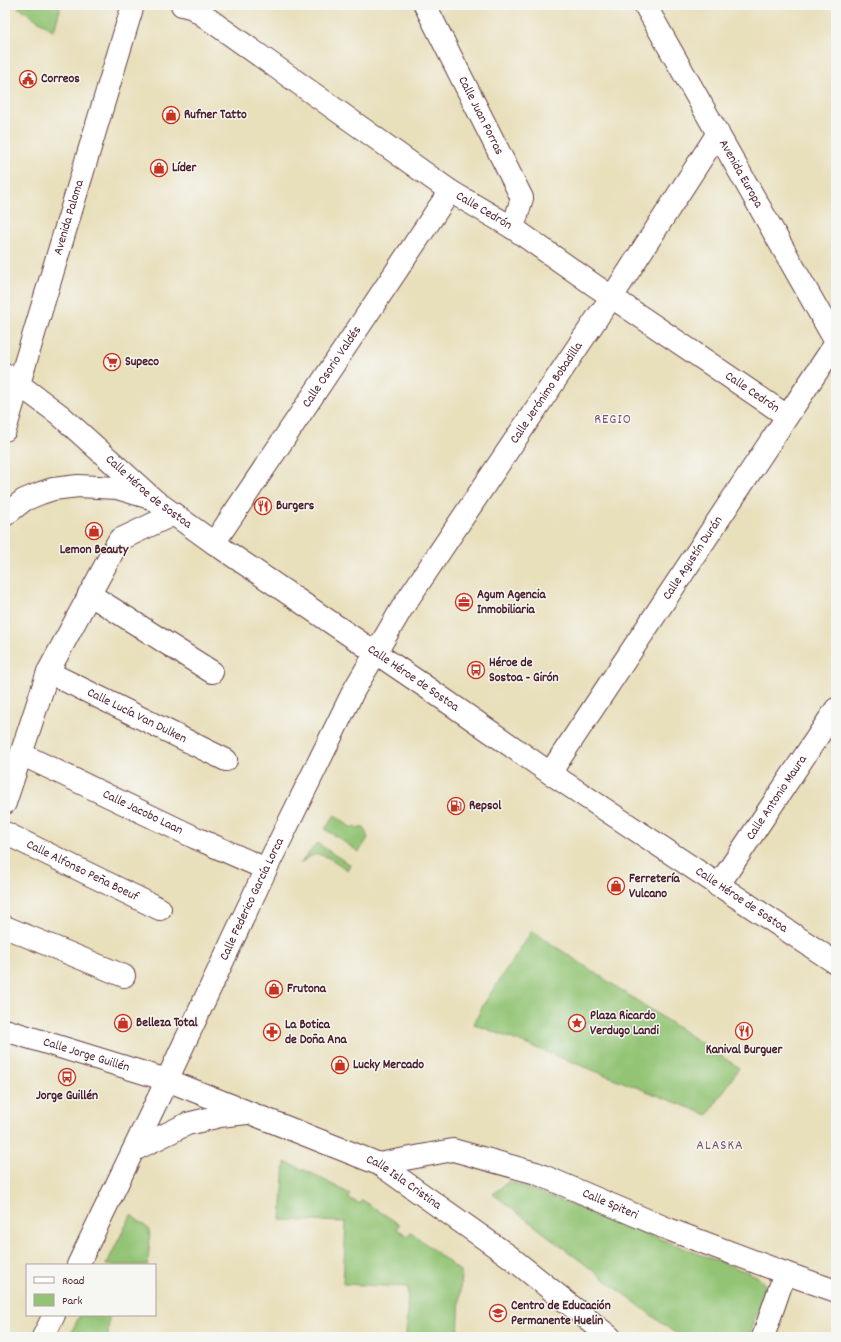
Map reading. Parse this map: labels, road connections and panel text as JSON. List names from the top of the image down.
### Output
{
  "streets": {
    "street": [
      "Calle Juan Porras",
      "Avenida Europa",
      "Calle Cedrón",
      "Avenida Paloma",
      "Calle Osorio Valdés",
      "Calle Jerónimo Bobadilla",
      "Calle Héroe de Sostoa",
      "Calle Agustín Durán",
      "Calle Lucía Van Dulken",
      "Calle Antonio Maura",
      "Calle Jacobo Laan",
      "Calle Alfonso Peña Boeuf",
      "Calle Federico García Lorca",
      "Calle Jorge Guillén",
      "Calle Isla Cristina",
      "Calle Spiteri"
    ]
  },
  "crossings": [
    ["Calle Juan Porras", "Calle Cedrón"],
    ["Avenida Europa", "Calle Jerónimo Bobadilla"],
    ["Avenida Europa", "Calle Agustín Durán"],
    ["Calle Cedrón", "Calle Osorio Valdés"],
    ["Calle Cedrón", "Calle Jerónimo Bobadilla"],
    ["Calle Cedrón", "Calle Agustín Durán"],
    ["Avenida Paloma", "Calle Héroe de Sostoa"],
    ["Calle Osorio Valdés", "Calle Héroe de Sostoa"],
    ["Calle Jerónimo Bobadilla", "Calle Héroe de Sostoa"],
    ["Calle Jerónimo Bobadilla", "Calle Federico García Lorca"],
    ["Calle Héroe de Sostoa", "Calle Agustín Durán"],
    ["Calle Héroe de Sostoa", "Calle Antonio Maura"],
    ["Calle Héroe de Sostoa", "Calle Federico García Lorca"],
    ["Calle Jacobo Laan", "Calle Federico García Lorca"],
    ["Calle Federico García Lorca", "Calle Jorge Guillén"],
    ["Calle Federico García Lorca", "Calle Isla Cristina"],
    ["Calle Jorge Guillén", "Calle Isla Cristina"],
    ["Calle Isla Cristina", "Calle Spiteri"]
  ],
  "districts": ["REGIO", "ALASKA"],
  "places": {
    "public building": ["Correos"],
    "shop": [
      "Rufner Tatto",
      "Líder",
      "Lemon Beauty",
      "Ferretería Vulcano",
      "Frutona",
      "Belleza Total",
      "Lucky Mercado"
    ],
    "supermarket": ["Supeco"],
    "restaurant": ["Burgers", "Kanival Burguer"],
    "office": ["Agum Agencia Inmobiliaria"],
    "bus stop": ["Héroe de Sostoa - Girón", "Jorge Guillén"],
    "fuel station": ["Repsol"],
    "place": ["Plaza Ricardo Verdugo Landi"],
    "pharmacy": ["La Botica de Doña Ana"],
    "school or university": ["Centro de Educación Permanente Huelin"]
  },
  "legend": ["Road", "Park"]
}
